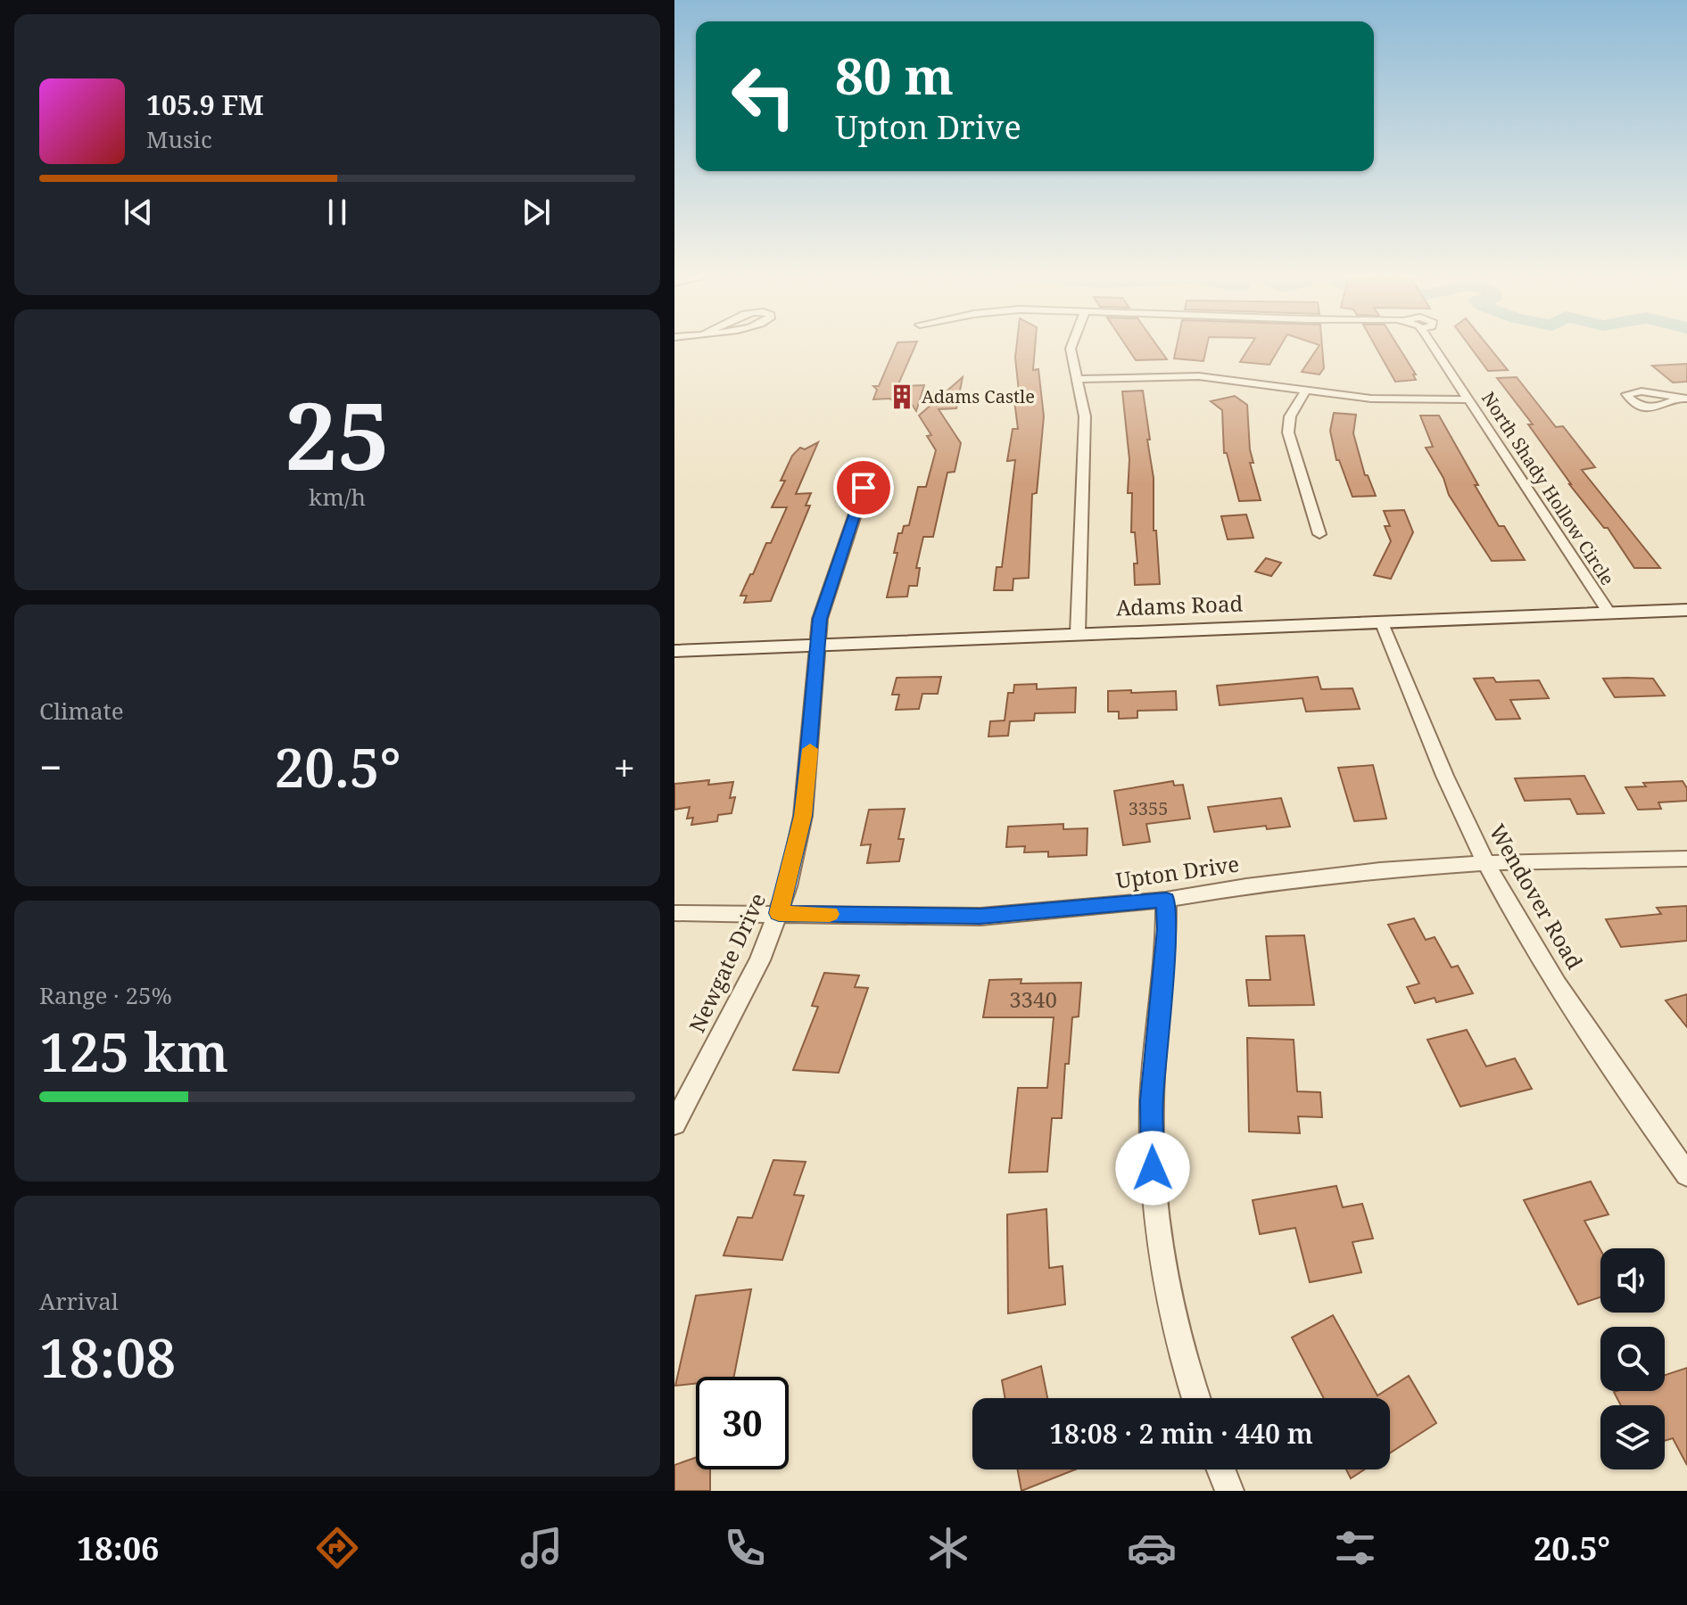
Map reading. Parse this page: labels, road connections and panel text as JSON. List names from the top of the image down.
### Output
{
  "streets": {
    "street": [
      "North Shady Hollow Circle",
      "Adams Road",
      "Upton Drive",
      "Wendover Road",
      "Newgate Drive"
    ]
  },
  "crossings": [
    ["North Shady Hollow Circle", "Adams Road"],
    ["Adams Road", "Wendover Road"],
    ["Adams Road", "Newgate Drive"],
    ["Upton Drive", "Wendover Road"],
    ["Upton Drive", "Newgate Drive"]
  ],
  "places": {
    "building": ["Adams Castle"]
  },
  "house_numbers": ["3355", "3340"],
  "page": {
    "turn": ["80 m", "Upton Drive"],
    "song": ["105.9 FM", "Music"],
    "tile": [
      ["25", "km/h"],
      "Climate",
      ["Range · 25%", "125 km"],
      ["Arrival", "18:08"]
    ],
    "heat": ["−", "20.5°", "+"],
    "limit": "30",
    "trip": "18:08 · 2 min · 440 m",
    "tabs": ["18:06", "20.5°"]
  }
}
